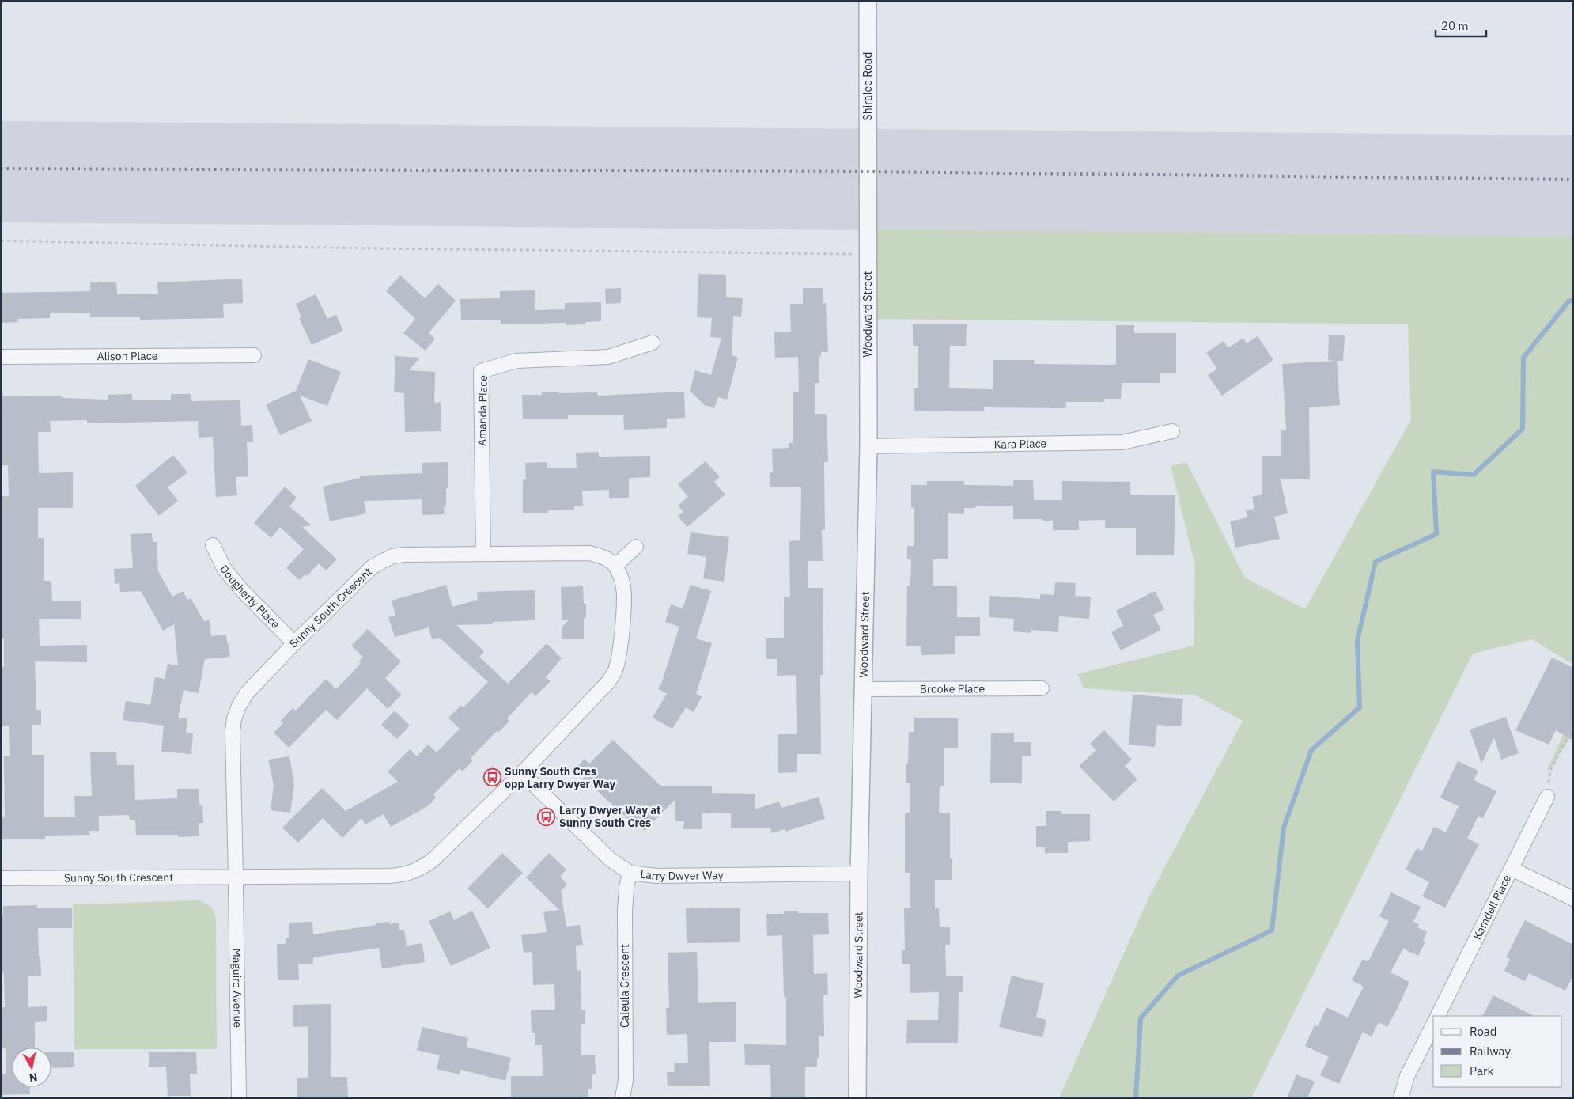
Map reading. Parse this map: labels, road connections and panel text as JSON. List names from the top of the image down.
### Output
{
  "streets": {
    "street": [
      "Shiralee Road",
      "Woodward Street",
      "Alison Place",
      "Amanda Place",
      "Kara Place",
      "Dougherty Place",
      "Sunny South Crescent",
      "Brooke Place",
      "Larry Dwyer Way",
      "Kamdell Place",
      "Caleula Crescent",
      "Maguire Avenue"
    ]
  },
  "crossings": [
    ["Shiralee Road", "Woodward Street"],
    ["Woodward Street", "Kara Place"],
    ["Woodward Street", "Brooke Place"],
    ["Woodward Street", "Larry Dwyer Way"],
    ["Amanda Place", "Sunny South Crescent"],
    ["Dougherty Place", "Sunny South Crescent"],
    ["Sunny South Crescent", "Larry Dwyer Way"],
    ["Sunny South Crescent", "Maguire Avenue"],
    ["Larry Dwyer Way", "Caleula Crescent"]
  ],
  "places": {
    "bus stop": ["Sunny South Cres opp Larry Dwyer Way", "Larry Dwyer Way at Sunny South Cres"]
  },
  "legend": ["Road", "Railway", "Park"],
  "scale_bar": "20 m",
  "north": "bottom"
}
